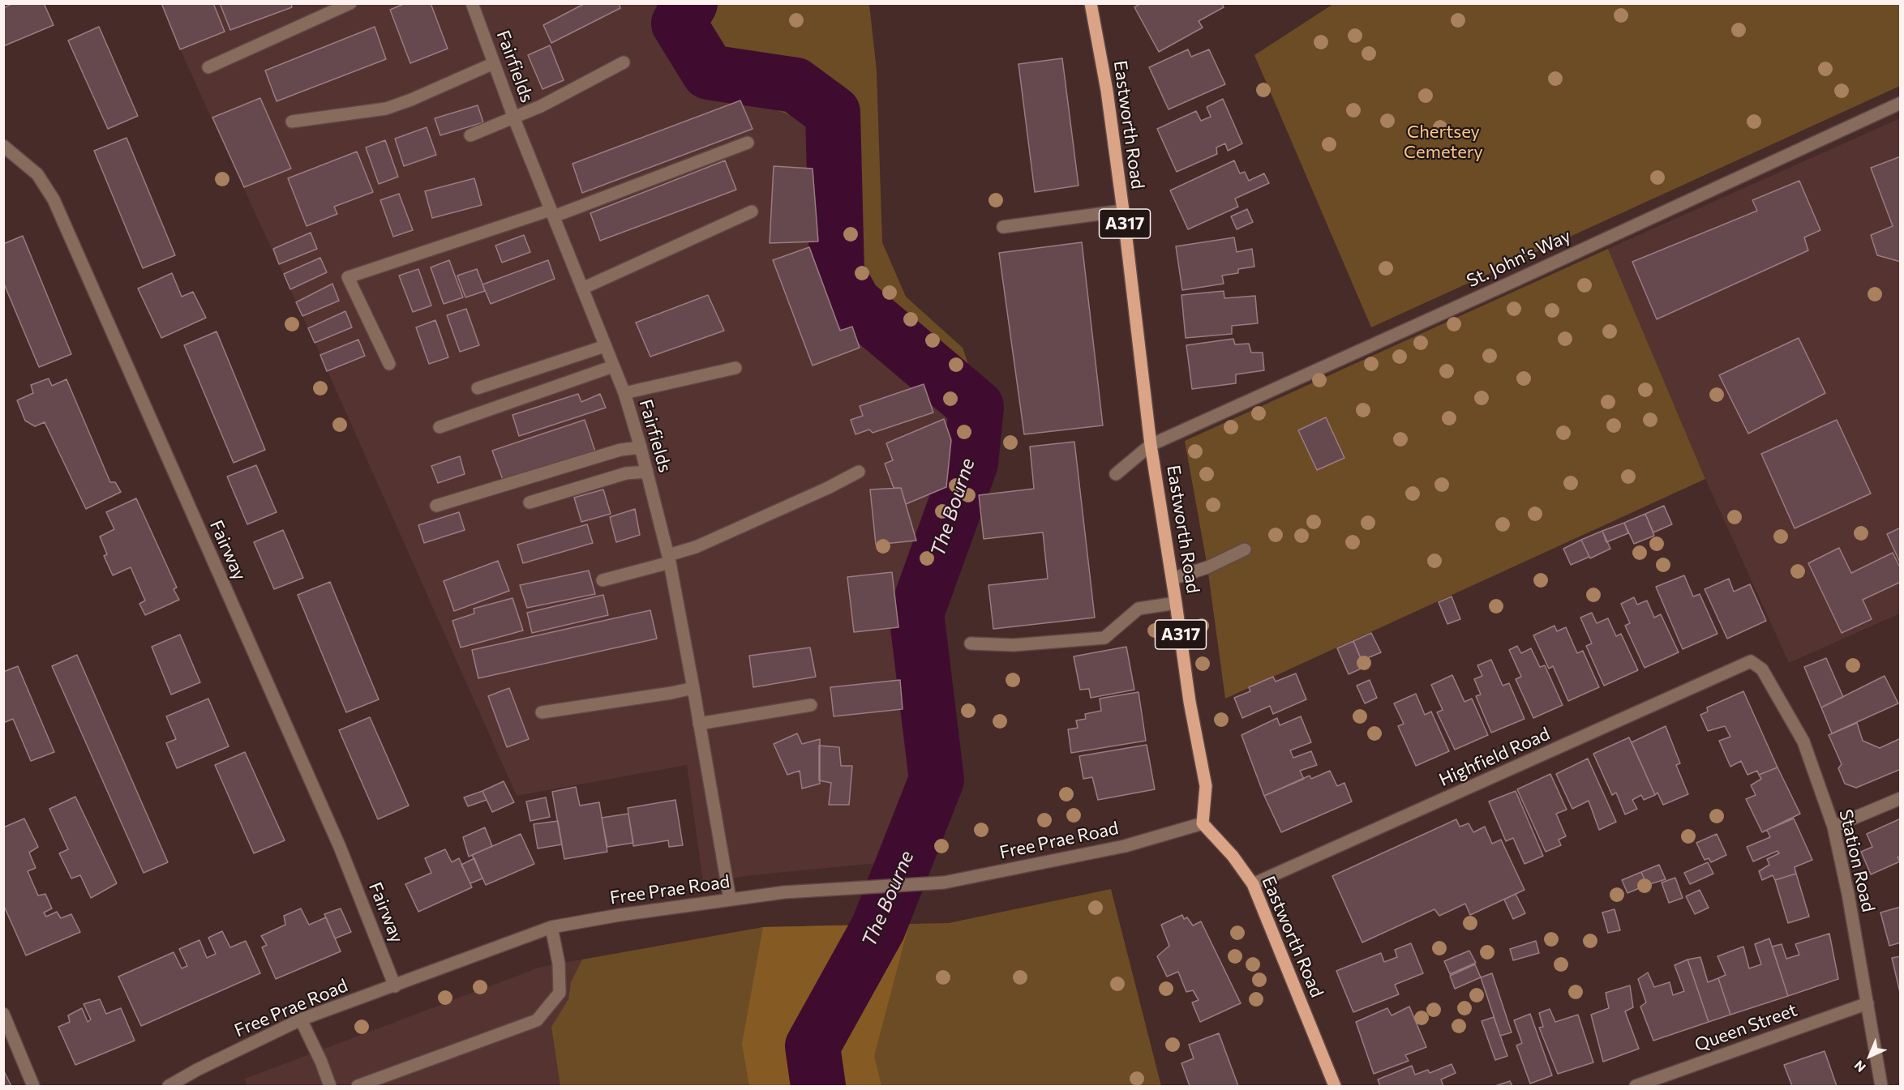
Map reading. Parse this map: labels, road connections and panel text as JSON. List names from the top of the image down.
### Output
{
  "streets": {
    "main road": ["Eastworth Road", "A317"],
    "street": [
      "Fairfields",
      "St. John's Way",
      "Fairway",
      "Highfield Road",
      "Free Prae Road",
      "Station Road",
      "Queen Street"
    ]
  },
  "crossings": [
    ["Fairfields", "Free Prae Road"],
    ["Eastworth Road", "St. John's Way"],
    ["Eastworth Road", "Highfield Road"],
    ["Eastworth Road", "Free Prae Road"],
    ["Fairway", "Free Prae Road"],
    ["Highfield Road", "Station Road"],
    ["Station Road", "Queen Street"]
  ],
  "water": ["The Bourne"],
  "parks": ["Chertsey Cemetery"],
  "north": "bottom left"
}
